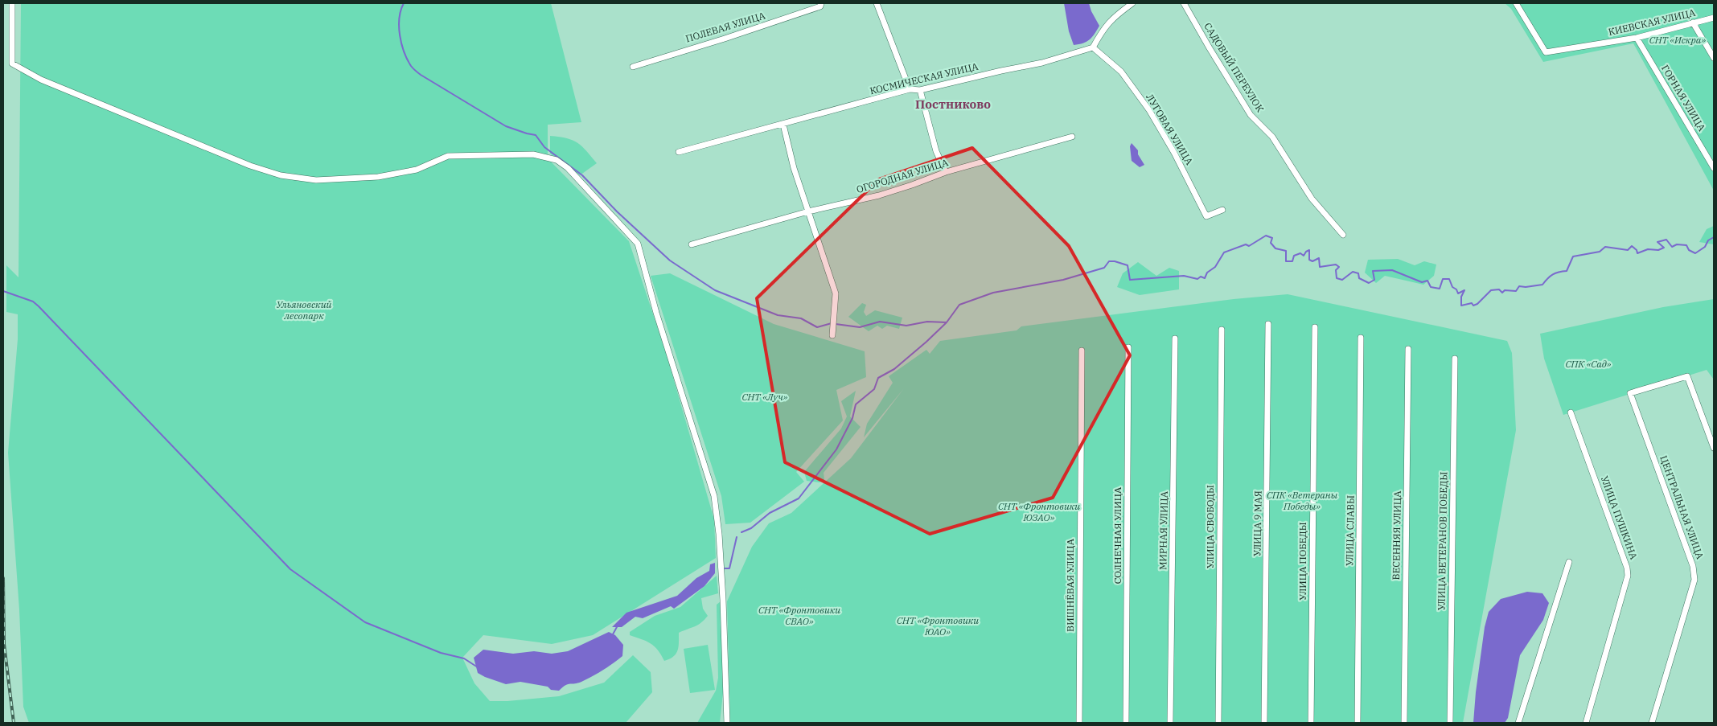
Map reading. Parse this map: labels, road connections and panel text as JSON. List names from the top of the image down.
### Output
{
  "streets": {
    "street": [
      "КИЕВСКАЯ УЛИЦА",
      "ПОЛЕВАЯ УЛИЦА",
      "САДОВЫЙ ПЕРЕУЛОК",
      "КОСМИЧЕСКАЯ УЛИЦА",
      "ГОРНАЯ УЛИЦА",
      "ЛУГОВАЯ УЛИЦА",
      "ОГОРОДНАЯ УЛИЦА",
      "ЦЕНТРАЛЬНАЯ УЛИЦА",
      "УЛИЦА ПУШКИНА",
      "УЛИЦА 9 МАЯ",
      "УЛИЦА СВОБОДЫ",
      "МИРНАЯ УЛИЦА",
      "УЛИЦА СЛАВЫ",
      "СОЛНЕЧНАЯ УЛИЦА",
      "ВЕСЕННЯЯ УЛИЦА",
      "УЛИЦА ВЕТЕРАНОВ ПОБЕДЫ",
      "УЛИЦА ПОБЕДЫ",
      "ВИШНЁВАЯ УЛИЦА"
    ]
  },
  "crossings": [
    ["КИЕВСКАЯ УЛИЦА", "ГОРНАЯ УЛИЦА"],
    ["КОСМИЧЕСКАЯ УЛИЦА", "ЛУГОВАЯ УЛИЦА"]
  ],
  "districts": ["Постниково"],
  "parks": [
    "СНТ «Искра»",
    "Ульяновский лесопарк",
    "СПК «Сад»",
    "СНТ «Луч»",
    "СПК «Ветераны Победы»",
    "СНТ «Фронтовики ЮЗАО»",
    "СНТ «Фронтовики СВАО»",
    "СНТ «Фронтовики ЮАО»"
  ]
}
